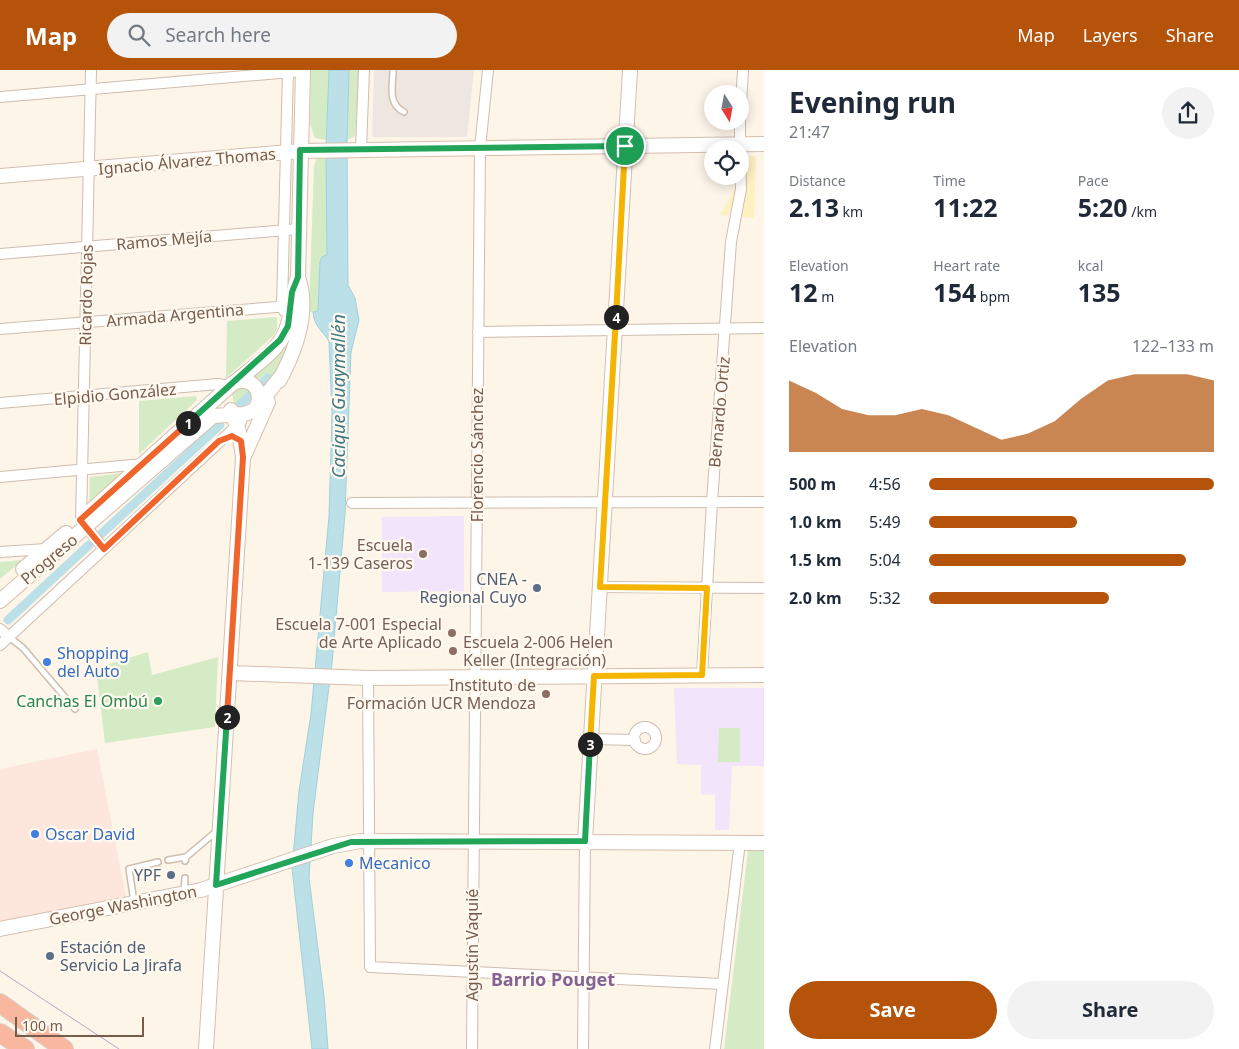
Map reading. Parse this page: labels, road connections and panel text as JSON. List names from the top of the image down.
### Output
{
  "streets": {
    "main road": ["Ignacio Álvarez Thomas", "Progreso", "George Washington"],
    "street": [
      "Ramos Mejía",
      "Ricardo Rojas",
      "Armada Argentina",
      "Elpidio González",
      "Bernardo Ortiz",
      "Florencio Sánchez",
      "Agustín Vaquié"
    ]
  },
  "crossings": [
    ["Ignacio Álvarez Thomas", "Ricardo Rojas"],
    ["Ignacio Álvarez Thomas", "Florencio Sánchez"],
    ["Ramos Mejía", "Ricardo Rojas"],
    ["Ricardo Rojas", "Armada Argentina"],
    ["Ricardo Rojas", "Elpidio González"],
    ["Ricardo Rojas", "Progreso"],
    ["Armada Argentina", "Progreso"],
    ["Elpidio González", "Progreso"],
    ["Florencio Sánchez", "George Washington"],
    ["Florencio Sánchez", "Agustín Vaquié"],
    ["George Washington", "Agustín Vaquié"]
  ],
  "districts": ["Barrio Pouget"],
  "water": ["Cacique Guaymallén"],
  "places": [
    "Escuela 1-139 Caseros",
    "CNEA - Regional Cuyo",
    "Escuela 7-001 Especial de Arte Aplicado",
    "Escuela 2-006 Helen Keller (Integración)",
    "Shopping del Auto",
    "Instituto de Formación UCR Mendoza",
    "Canchas El Ombú",
    "Oscar David",
    "Mecanico",
    "YPF",
    "Estación de Servicio La Jirafa"
  ],
  "scale_bar": "100 m",
  "north": "bottom",
  "page": {
    "header": "Map",
    "search": "Search here",
    "nav": ["Map", "Layers", "Share"],
    "heading": ["Evening run", "21:47"],
    "stats": [
      ["Distance", "2.13 km"],
      ["Time", "11:22"],
      ["Pace", "5:20 /km"],
      ["Elevation", "12 m"],
      ["Heart rate", "154 bpm"],
      ["kcal", "135"]
    ],
    "pins": [
      "4",
      "1",
      "2",
      "3"
    ],
    "chart": ["Elevation", "122–133 m"],
    "list": [
      {
        "name": "500 m",
        "note": "4:56"
      },
      {
        "name": "1.0 km",
        "note": "5:49"
      },
      {
        "name": "1.5 km",
        "note": "5:04"
      },
      {
        "name": "2.0 km",
        "note": "5:32"
      }
    ],
    "buttons": ["Save", "Share"],
    "scale": "100 m"
  }
}
